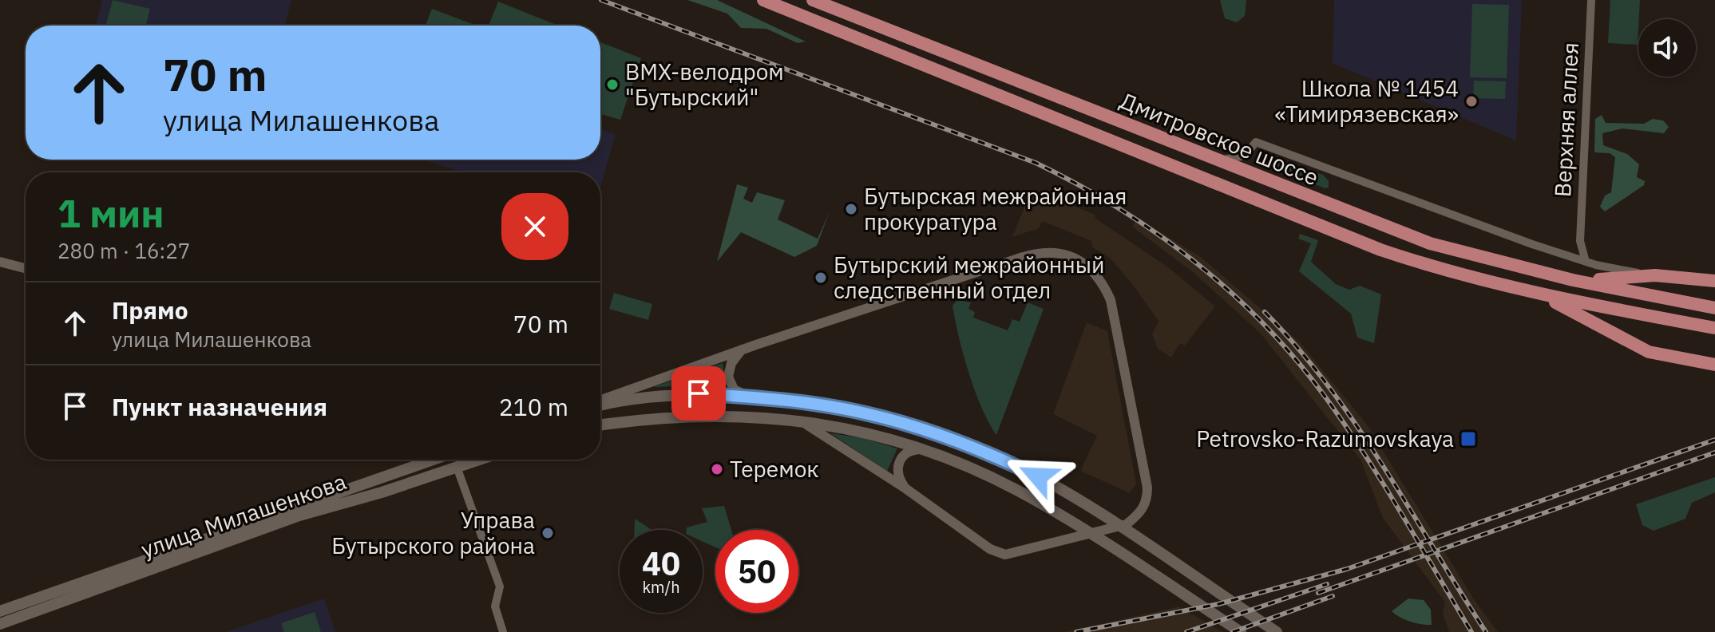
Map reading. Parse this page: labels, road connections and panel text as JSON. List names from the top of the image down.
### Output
{
  "streets": {
    "main road": ["Дмитровское шоссе", "улица Милашенкова"],
    "street": ["Верхняя аллея"]
  },
  "places": {
    "other": [
      "BMX-велодром \"Бутырский\"",
      "Школа № 1454 «Тимирязевская»",
      "Бутырская межрайонная прокуратура",
      "Бутырский межрайонный следственный отдел",
      "Теремок",
      "Управа Бутырского района"
    ],
    "transit": ["Petrovsko-Razumovskaya"]
  },
  "page": {
    "turn": ["70 m", "улица Милашенкова"],
    "heading": ["1 мин", "280 m · 16:27"],
    "list": [
      {
        "name": "Прямо",
        "note": "улица Милашенкова",
        "value": "70 m"
      },
      {
        "name": "Пункт назначения",
        "value": "210 m"
      }
    ],
    "speed": "40 km/h",
    "limit": "50"
  }
}
